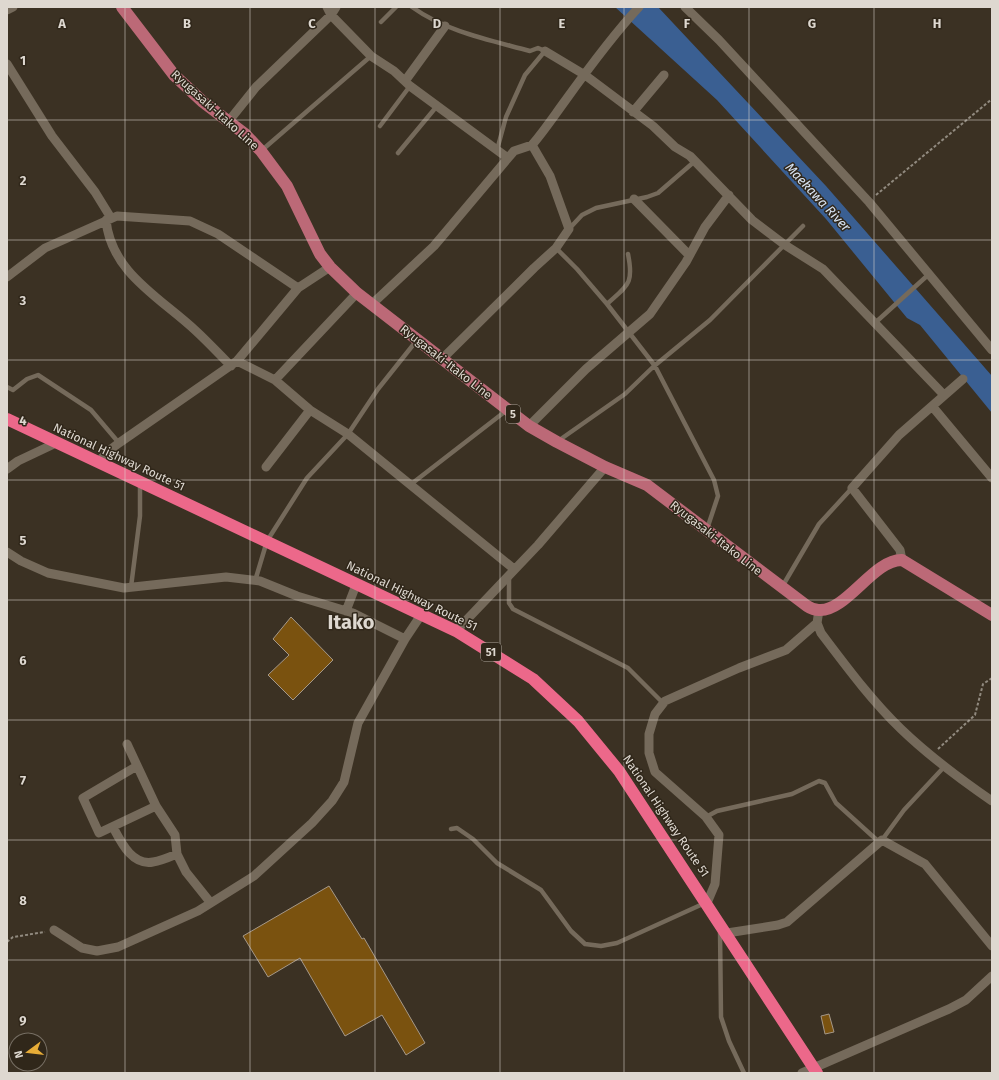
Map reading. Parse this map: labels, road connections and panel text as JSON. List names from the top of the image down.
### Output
{
  "streets": {
    "highway": ["National Highway Route 51", "51"],
    "main road": ["Ryugasaki-Itako Line", "5"]
  },
  "districts": ["Itako"],
  "water": ["Maekawa River"],
  "north": "left",
  "grid": {
    "columns": [
      "A",
      "B",
      "C",
      "D",
      "E",
      "F",
      "G",
      "H"
    ],
    "rows": [
      "1",
      "2",
      "3",
      "4",
      "5",
      "6",
      "7",
      "8",
      "9"
    ]
  }
}
